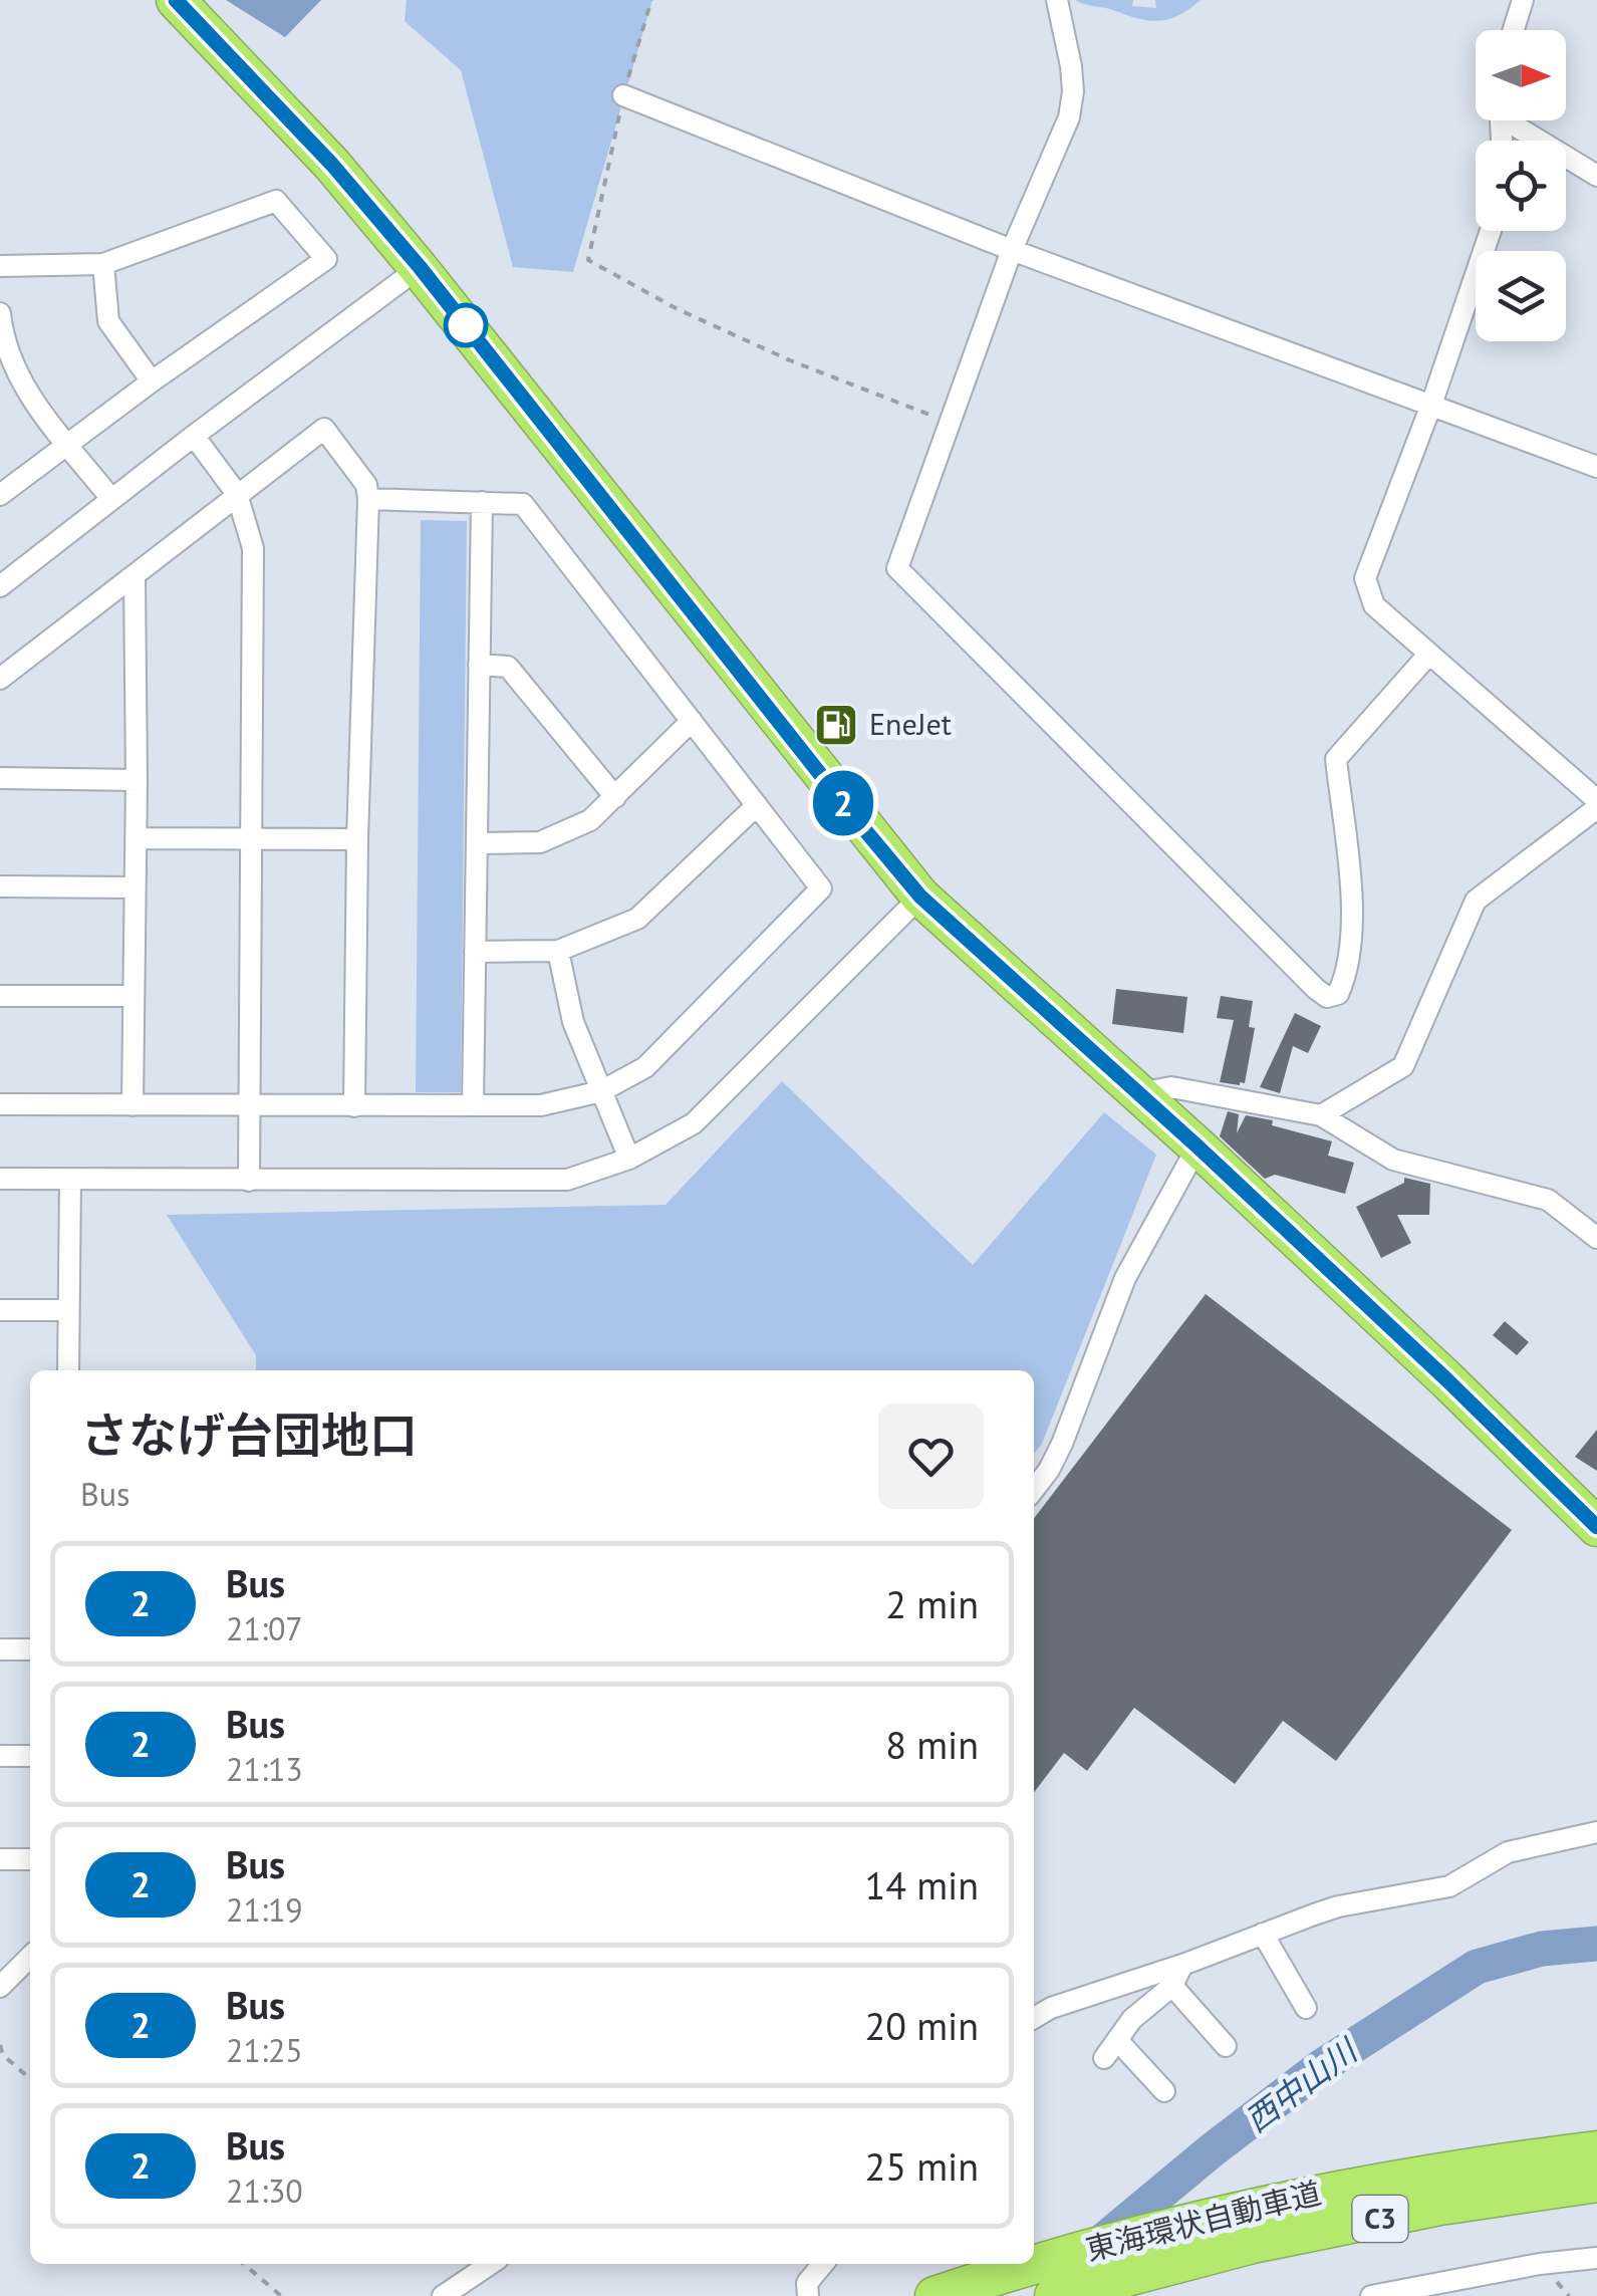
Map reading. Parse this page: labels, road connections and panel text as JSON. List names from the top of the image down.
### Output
{
  "streets": {
    "highway": ["C3", "東海環状自動車道"]
  },
  "water": ["西中山川"],
  "places": {
    "fuel station": ["EneJet"]
  },
  "lines": ["bus line 2"],
  "north": "right",
  "page": {
    "on_map": "2",
    "heading": ["さなげ台団地口", "Bus"],
    "list": [
      {
        "mark": "2",
        "name": "Bus",
        "note": "21:07",
        "value": "2 min"
      },
      {
        "mark": "2",
        "name": "Bus",
        "note": "21:13",
        "value": "8 min"
      },
      {
        "mark": "2",
        "name": "Bus",
        "note": "21:19",
        "value": "14 min"
      },
      {
        "mark": "2",
        "name": "Bus",
        "note": "21:25",
        "value": "20 min"
      },
      {
        "mark": "2",
        "name": "Bus",
        "note": "21:30",
        "value": "25 min"
      }
    ]
  }
}
